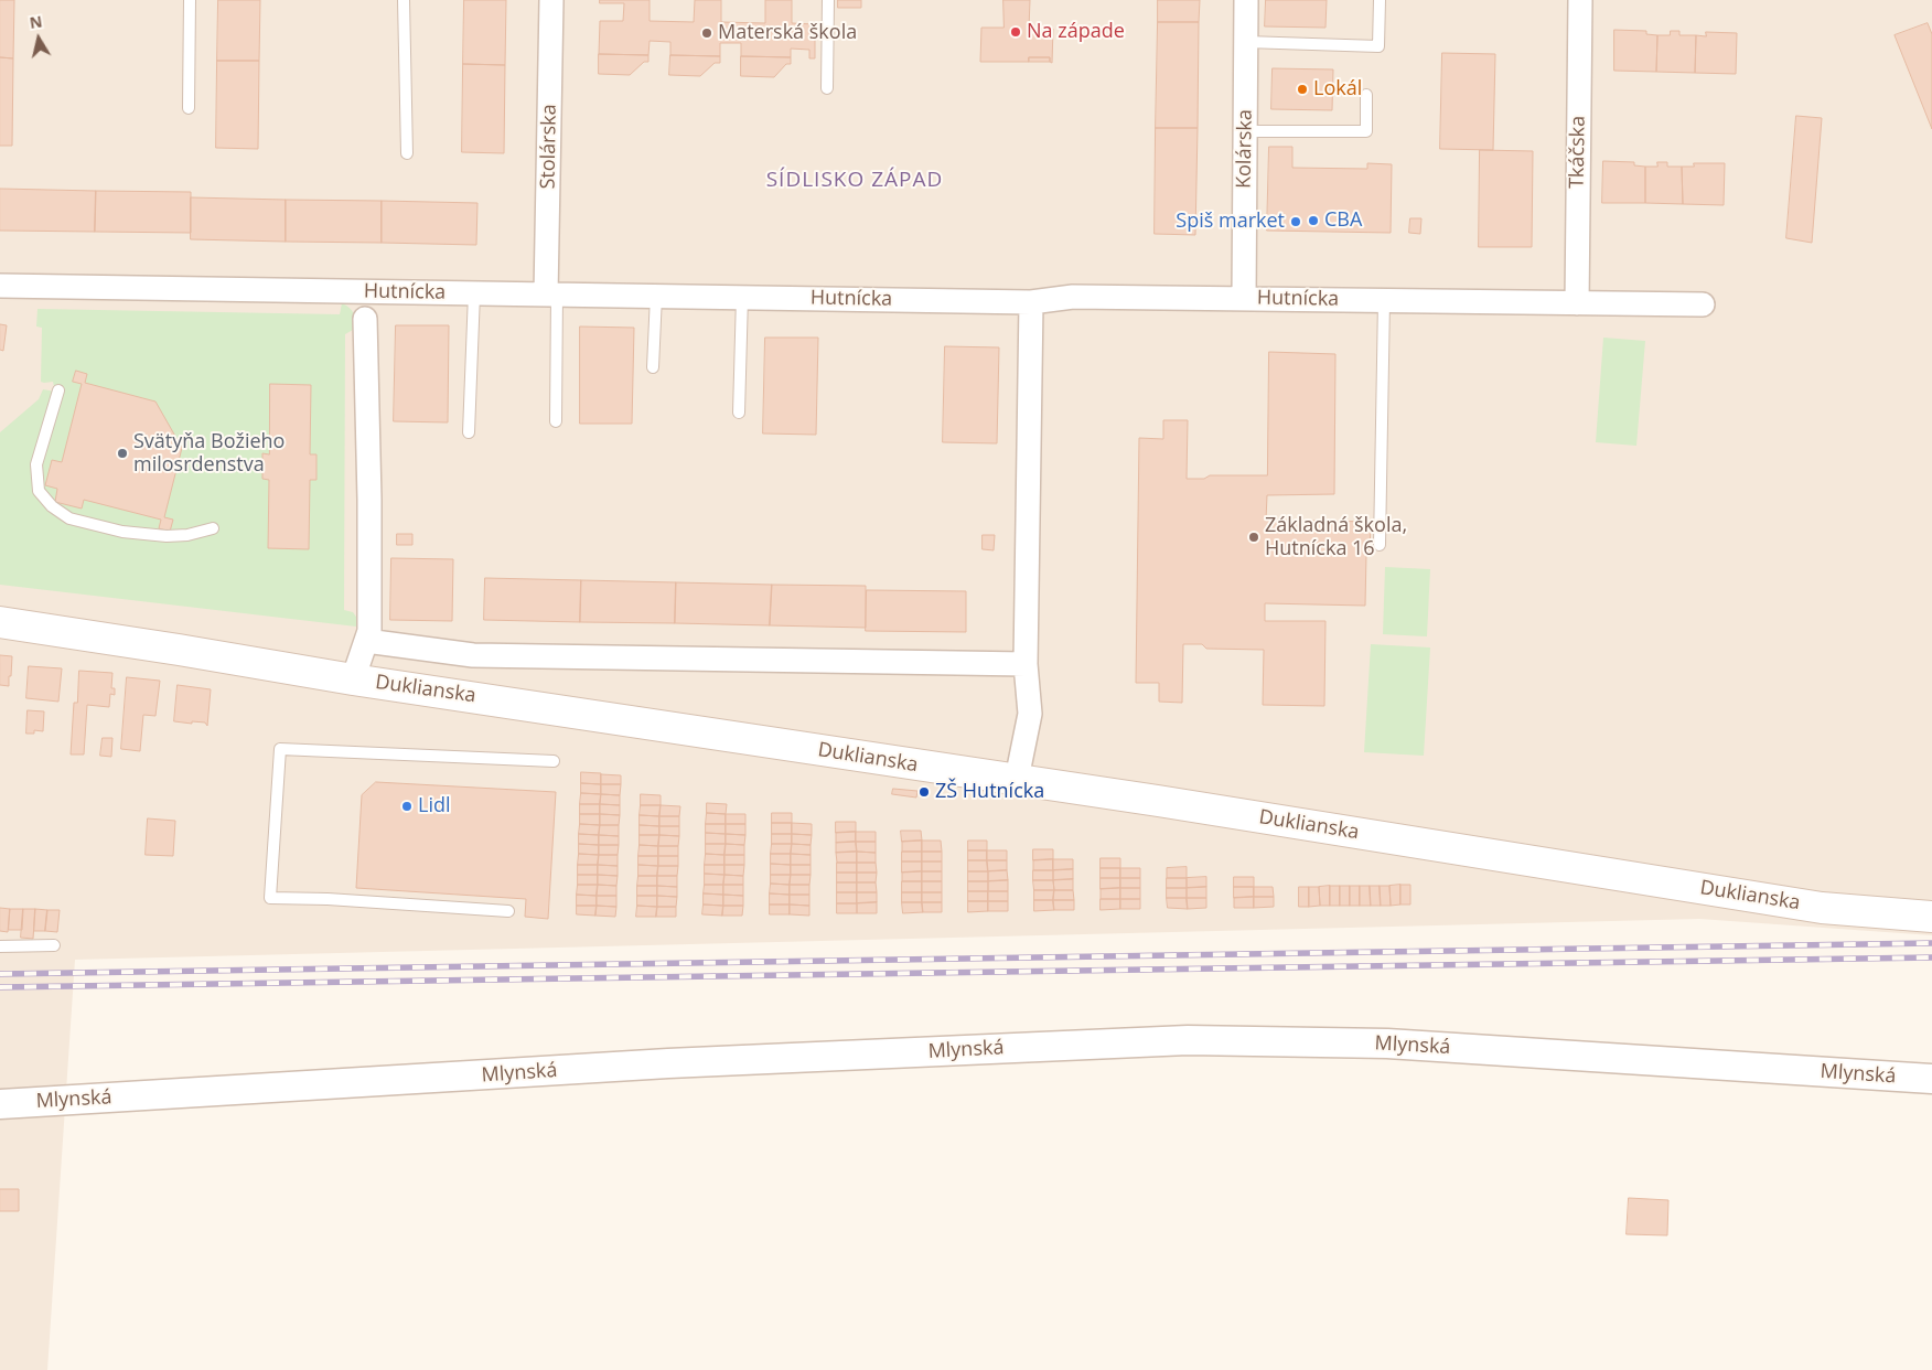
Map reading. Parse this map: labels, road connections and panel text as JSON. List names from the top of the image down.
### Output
{
  "streets": {
    "main road": ["Duklianska"],
    "street": [
      "Stolárska",
      "Kolárska",
      "Tkáčska",
      "Hutnícka",
      "Mlynská"
    ]
  },
  "crossings": [
    ["Stolárska", "Hutnícka"],
    ["Kolárska", "Hutnícka"],
    ["Tkáčska", "Hutnícka"]
  ],
  "districts": ["SÍDLISKO ZÁPAD"],
  "places": [
    "Na západe",
    "Materská škola",
    "Lokál",
    "CBA",
    "Spiš market",
    "Svätyňa Božieho milosrdenstva",
    "Základná škola, Hutnícka 16",
    "ZŠ Hutnícka",
    "Lidl"
  ],
  "north": "top"
}
